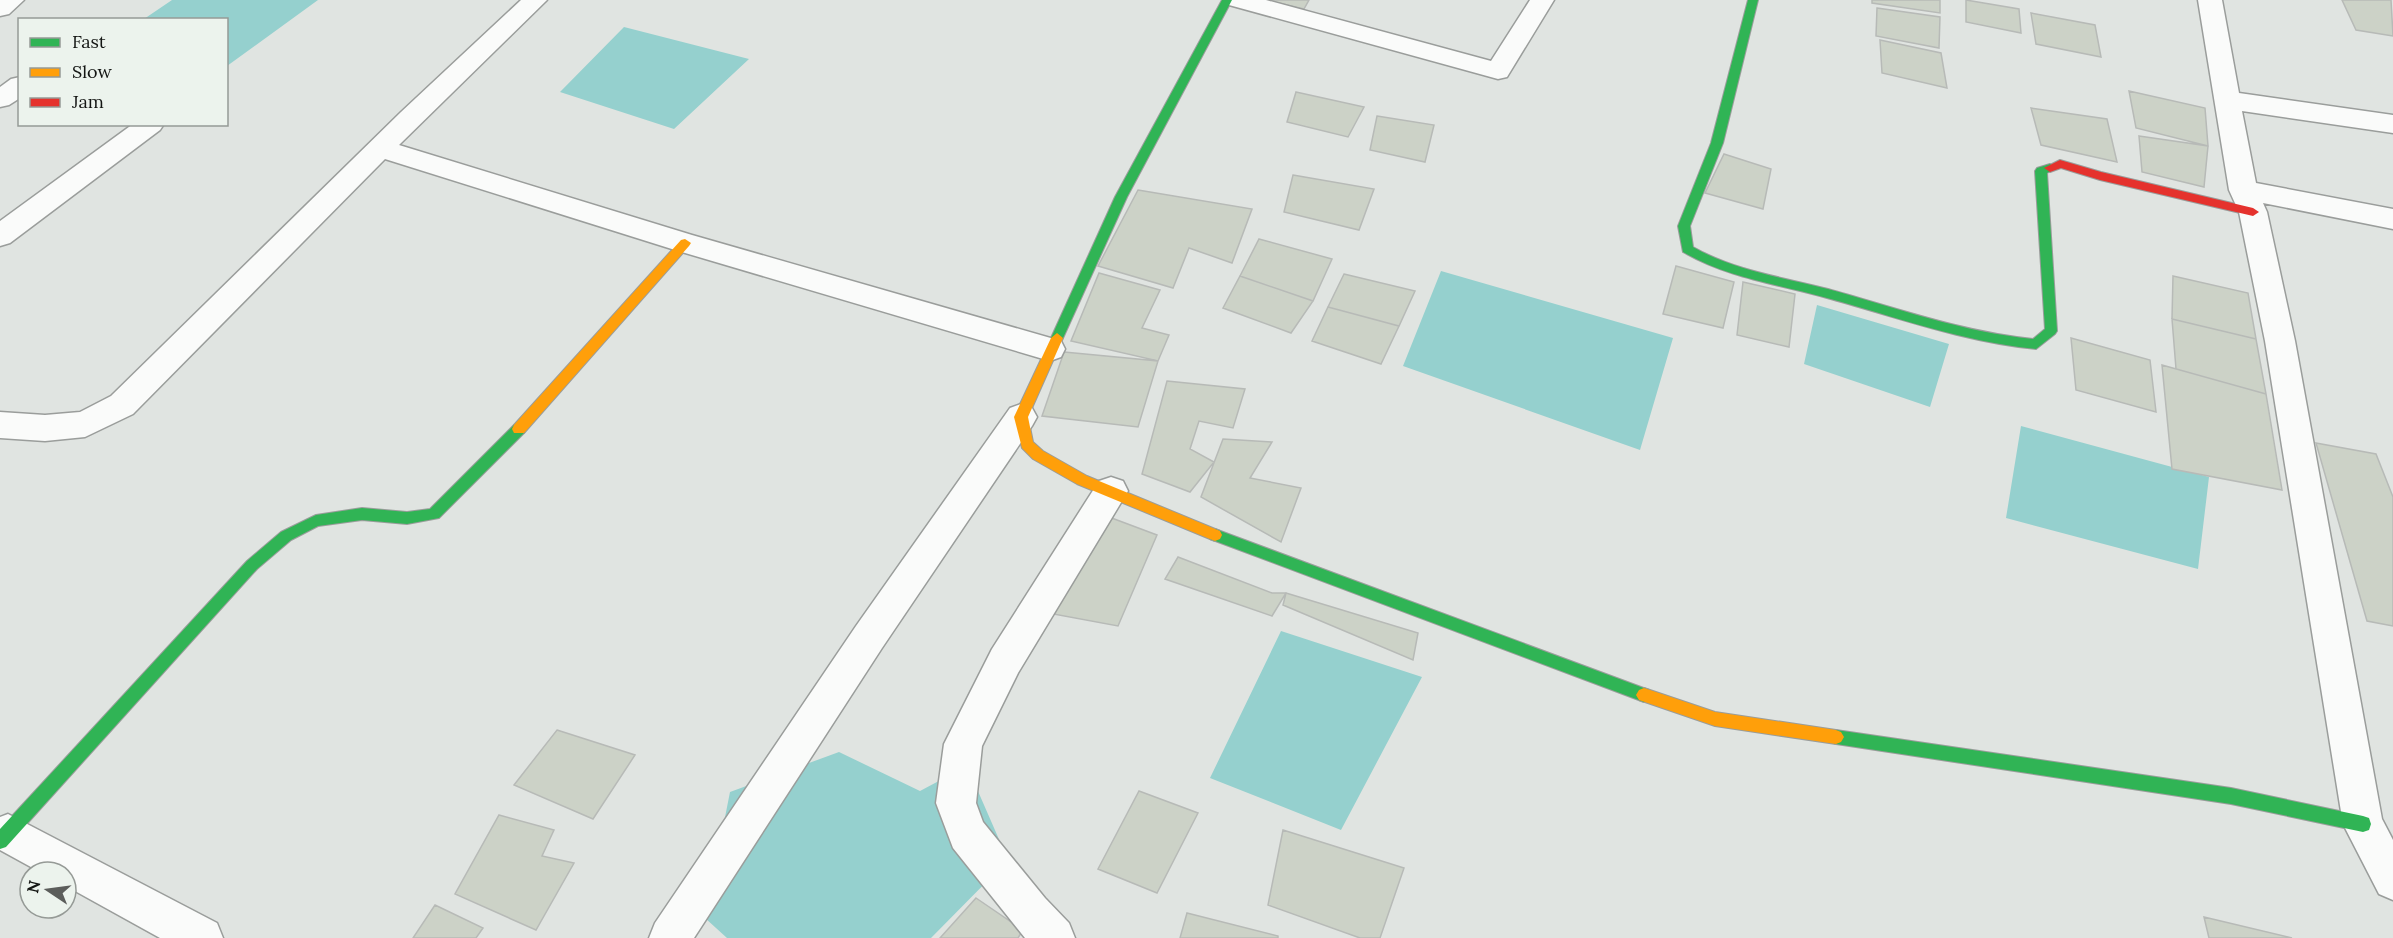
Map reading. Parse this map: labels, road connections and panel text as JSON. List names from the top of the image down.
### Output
{
  "legend": ["Fast", "Slow", "Jam"],
  "north": "left"
}
